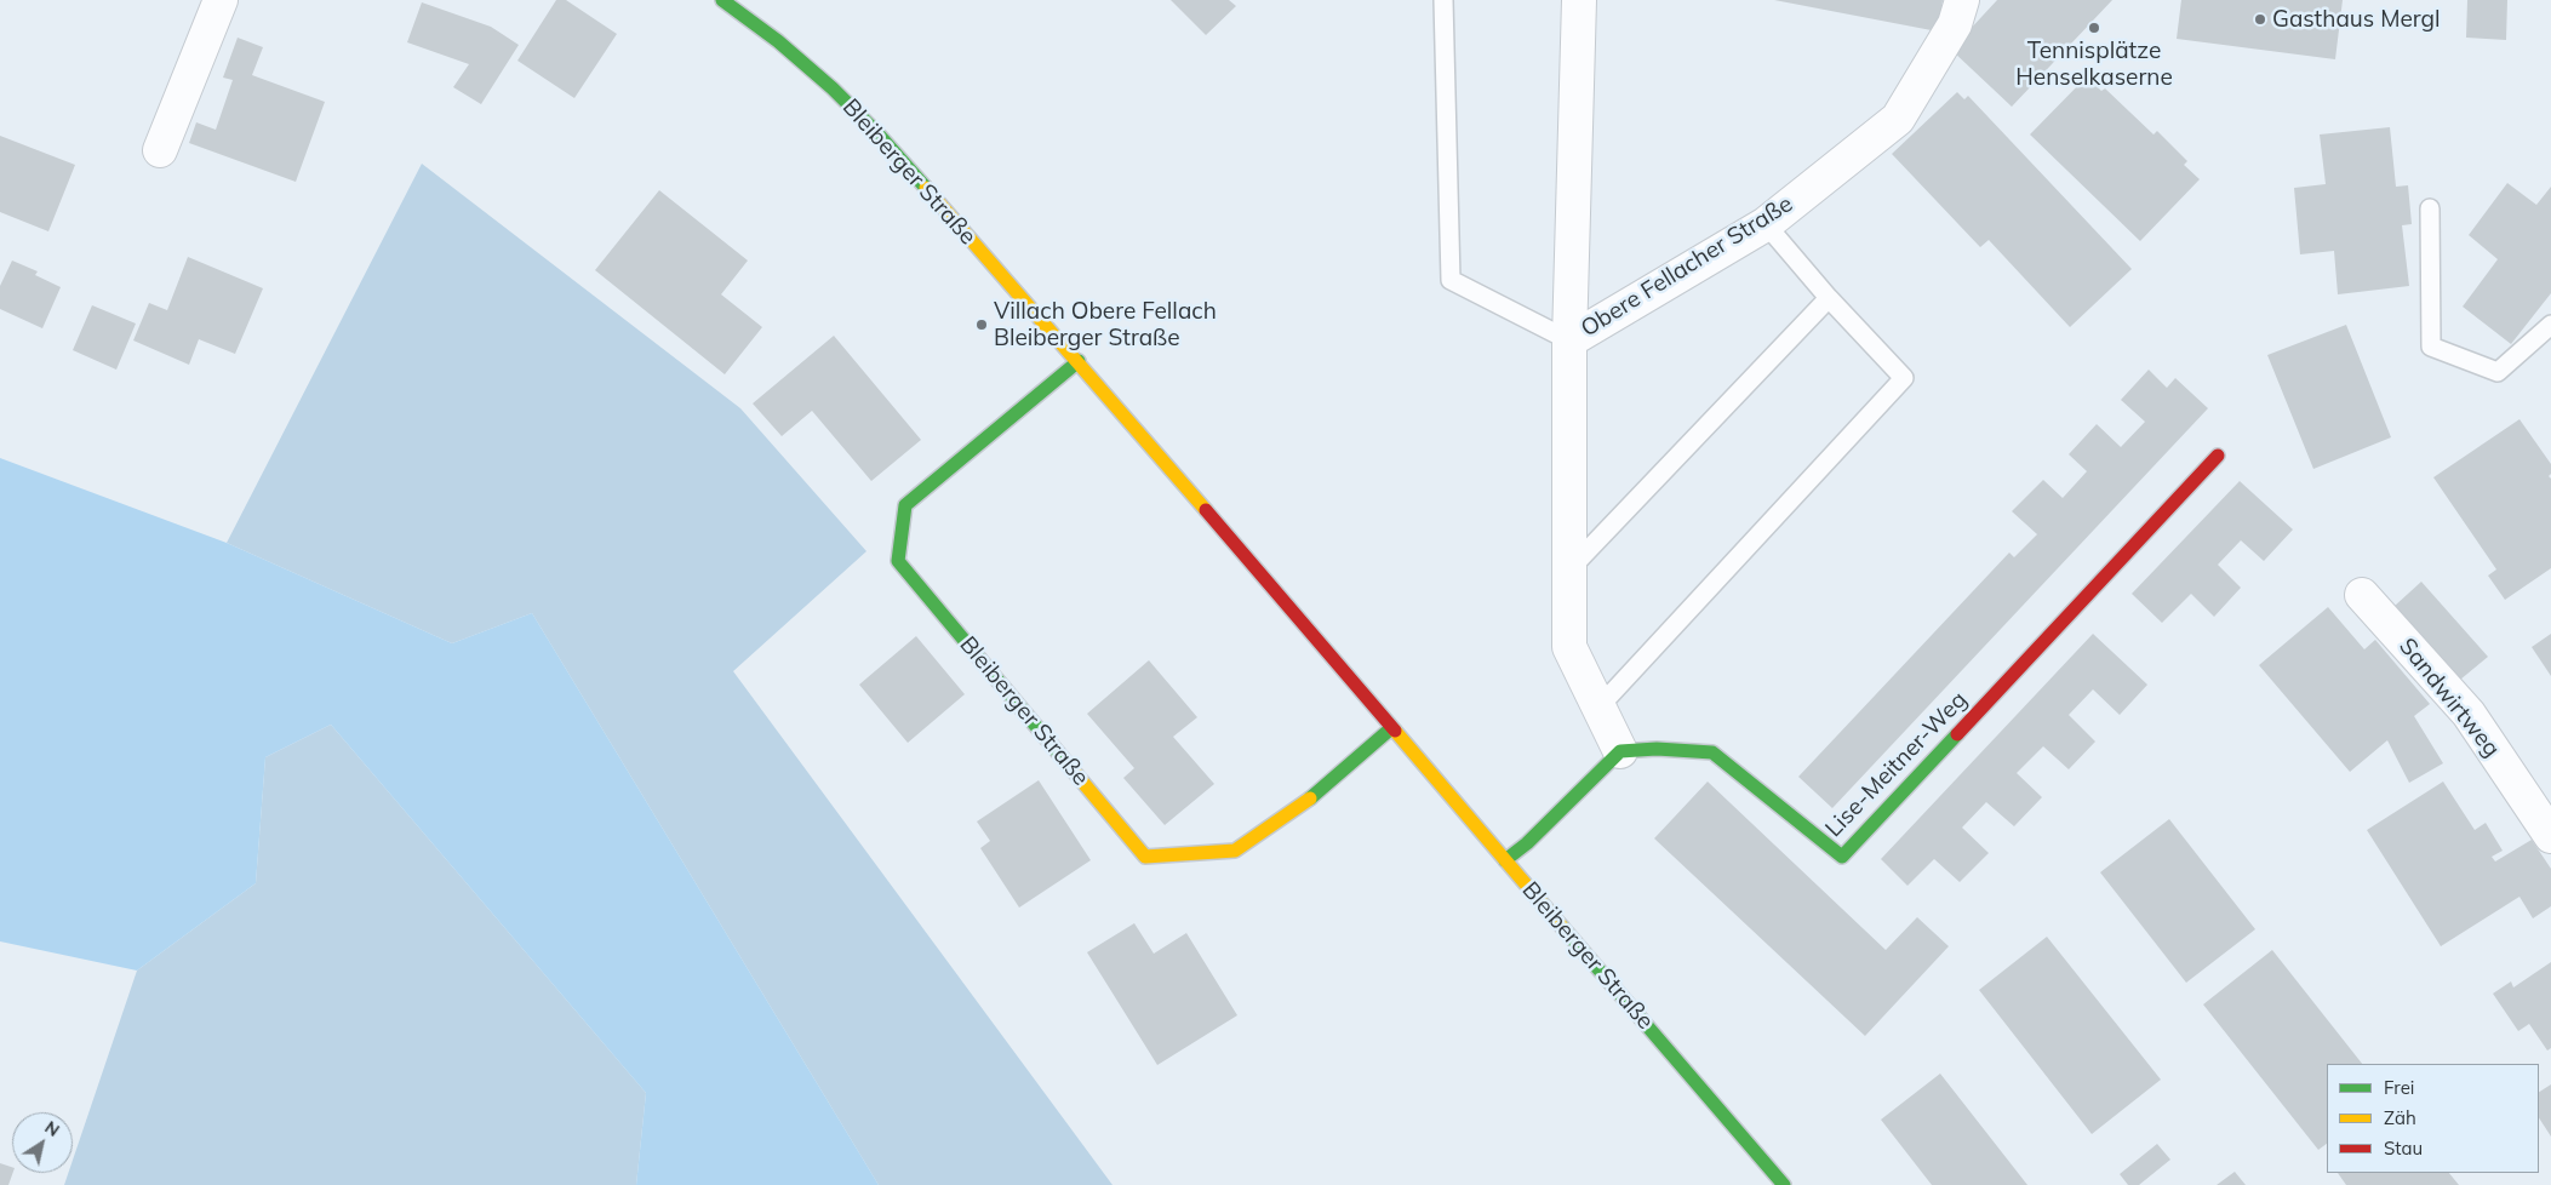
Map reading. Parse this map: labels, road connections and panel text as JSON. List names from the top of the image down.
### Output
{
  "streets": {
    "street": [
      "Bleiberger Straße",
      "Obere Fellacher Straße",
      "Sandwirtweg",
      "Lise-Meitner-Weg"
    ]
  },
  "crossings": [
    ["Obere Fellacher Straße", "Lise-Meitner-Weg"]
  ],
  "places": ["Gasthaus Mergl", "Tennisplätze Henselkaserne", "Villach Obere Fellach Bleiberger Straße"],
  "legend": ["Frei", "Zäh", "Stau"],
  "north": "top right"
}
